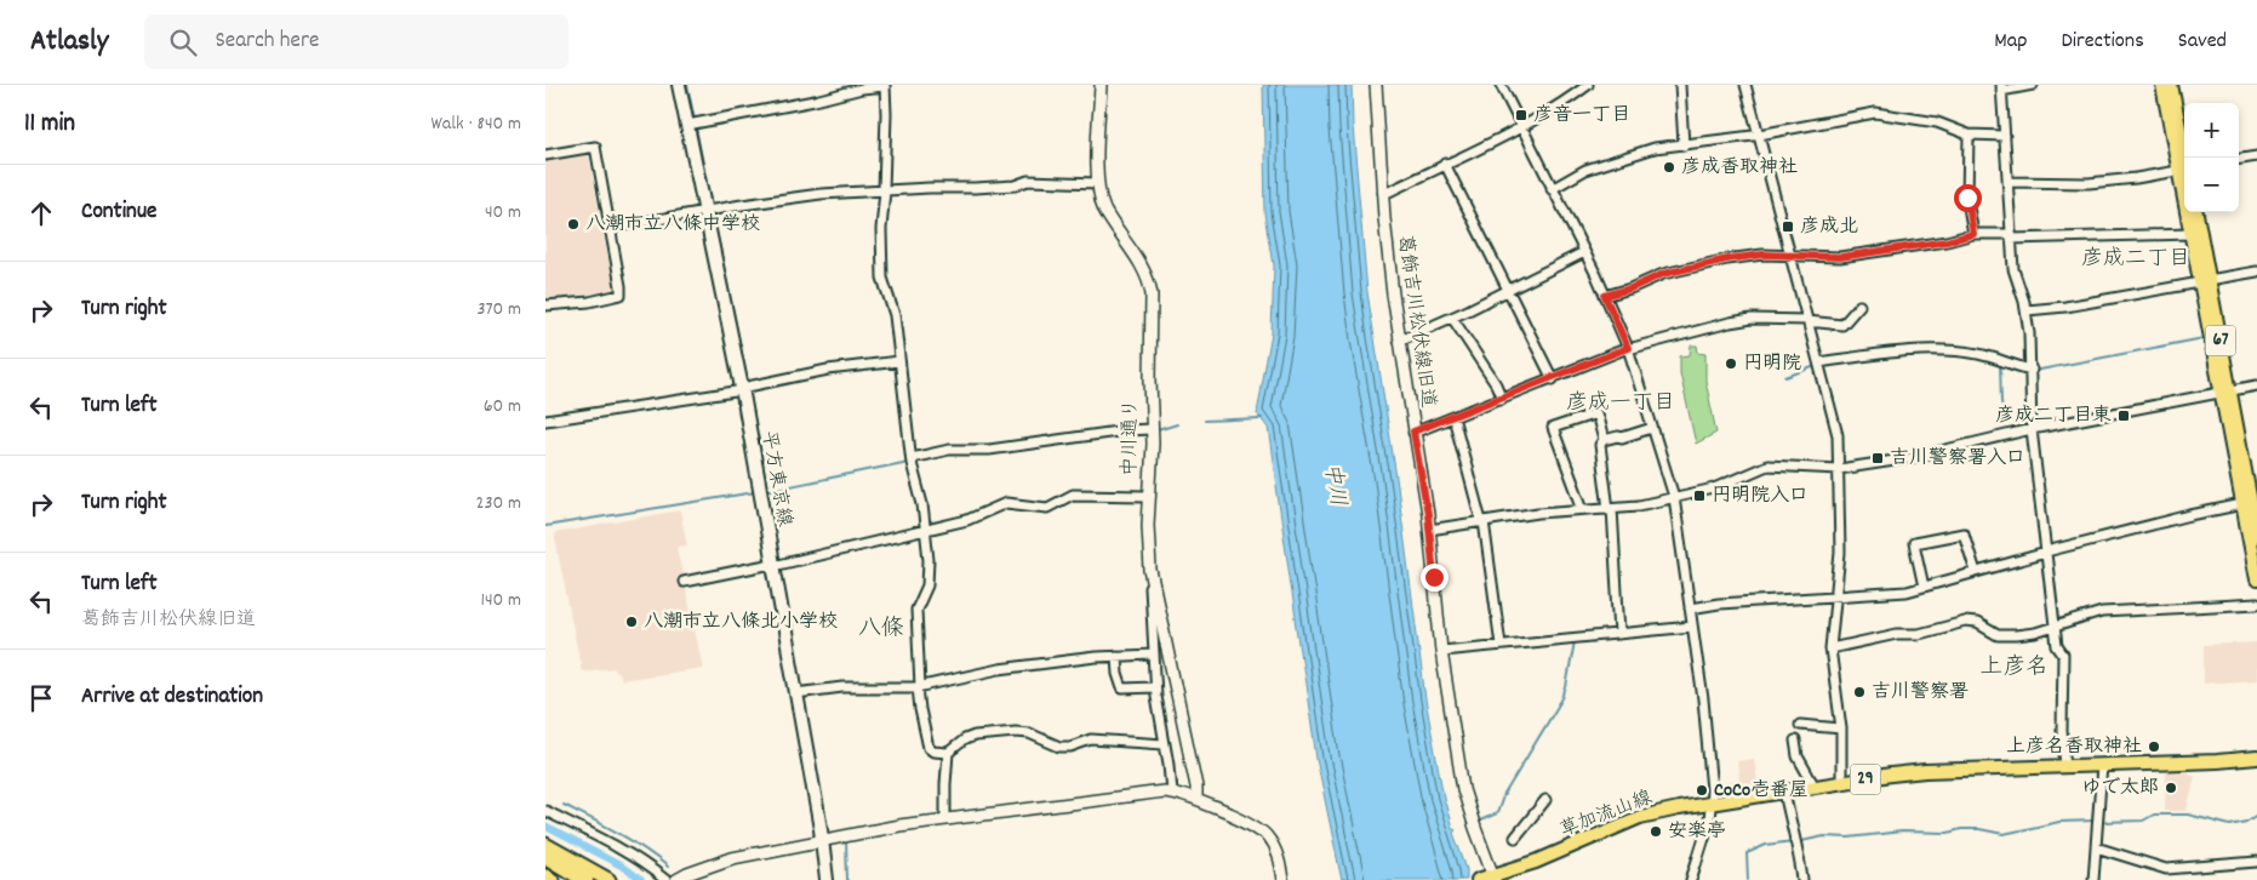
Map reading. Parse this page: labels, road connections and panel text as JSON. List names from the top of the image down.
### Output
{
  "streets": {
    "main road": [
      "67",
      "平方東京線",
      "29",
      "草加流山線"
    ],
    "street": ["葛飾吉川松伏線旧道", "中川通り"]
  },
  "crossings": [
    ["葛飾吉川松伏線旧道", "草加流山線"]
  ],
  "districts": [
    "彦成二丁目",
    "彦成一丁目",
    "八條",
    "上彦名"
  ],
  "water": ["中川"],
  "places": {
    "transit": [
      "彦音一丁目",
      "彦成北",
      "彦成二丁目東",
      "吉川警察署入口",
      "円明院入口"
    ],
    "other": [
      "彦成香取神社",
      "八潮市立八條中学校",
      "円明院",
      "八潮市立八條北小学校",
      "吉川警察署",
      "上彦名香取神社",
      "ゆで太郎",
      "CoCo壱番屋",
      "安楽亭"
    ]
  },
  "page": {
    "header": "Atlasly",
    "search": "Search here",
    "nav": ["Map", "Directions", "Saved"],
    "heading": ["11 min", "Walk · 840 m"],
    "map_buttons": ["+", "−"],
    "list": [
      ["Continue", "40 m"],
      ["Turn right", "370 m"],
      ["Turn left", "60 m"],
      ["Turn right", "230 m"],
      ["Turn left", "葛飾吉川松伏線旧道", "140 m"],
      "Arrive at destination"
    ]
  }
}
